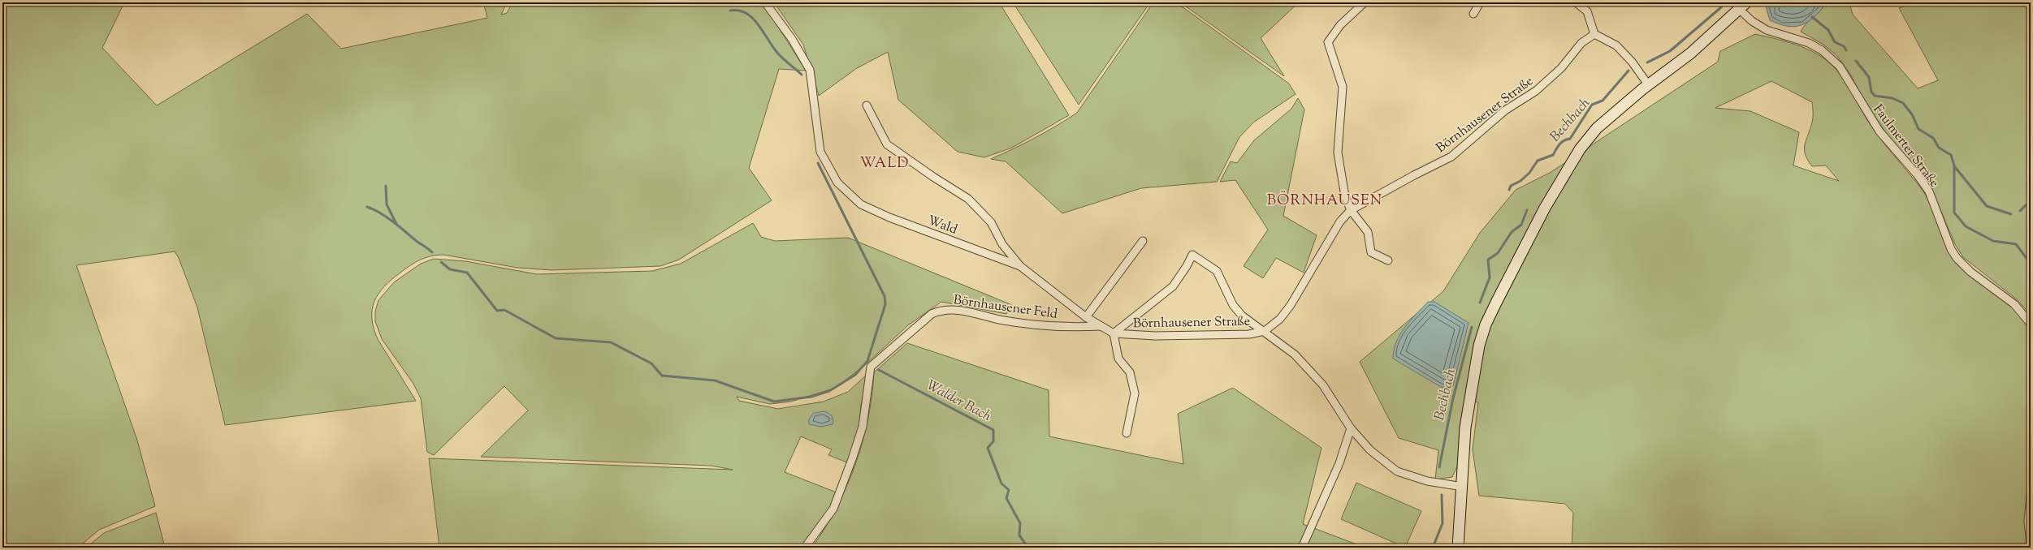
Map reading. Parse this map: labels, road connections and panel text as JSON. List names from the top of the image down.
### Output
{
  "streets": {
    "street": [
      "Börnhausener Straße",
      "Faulmerter Straße",
      "Wald",
      "Börnhausener Feld"
    ]
  },
  "crossings": [
    ["Börnhausener Straße", "Wald"],
    ["Börnhausener Straße", "Börnhausener Feld"]
  ],
  "districts": ["WALD", "BÖRNHAUSEN"],
  "water": ["Bechbach", "Walder Bach"]
}
